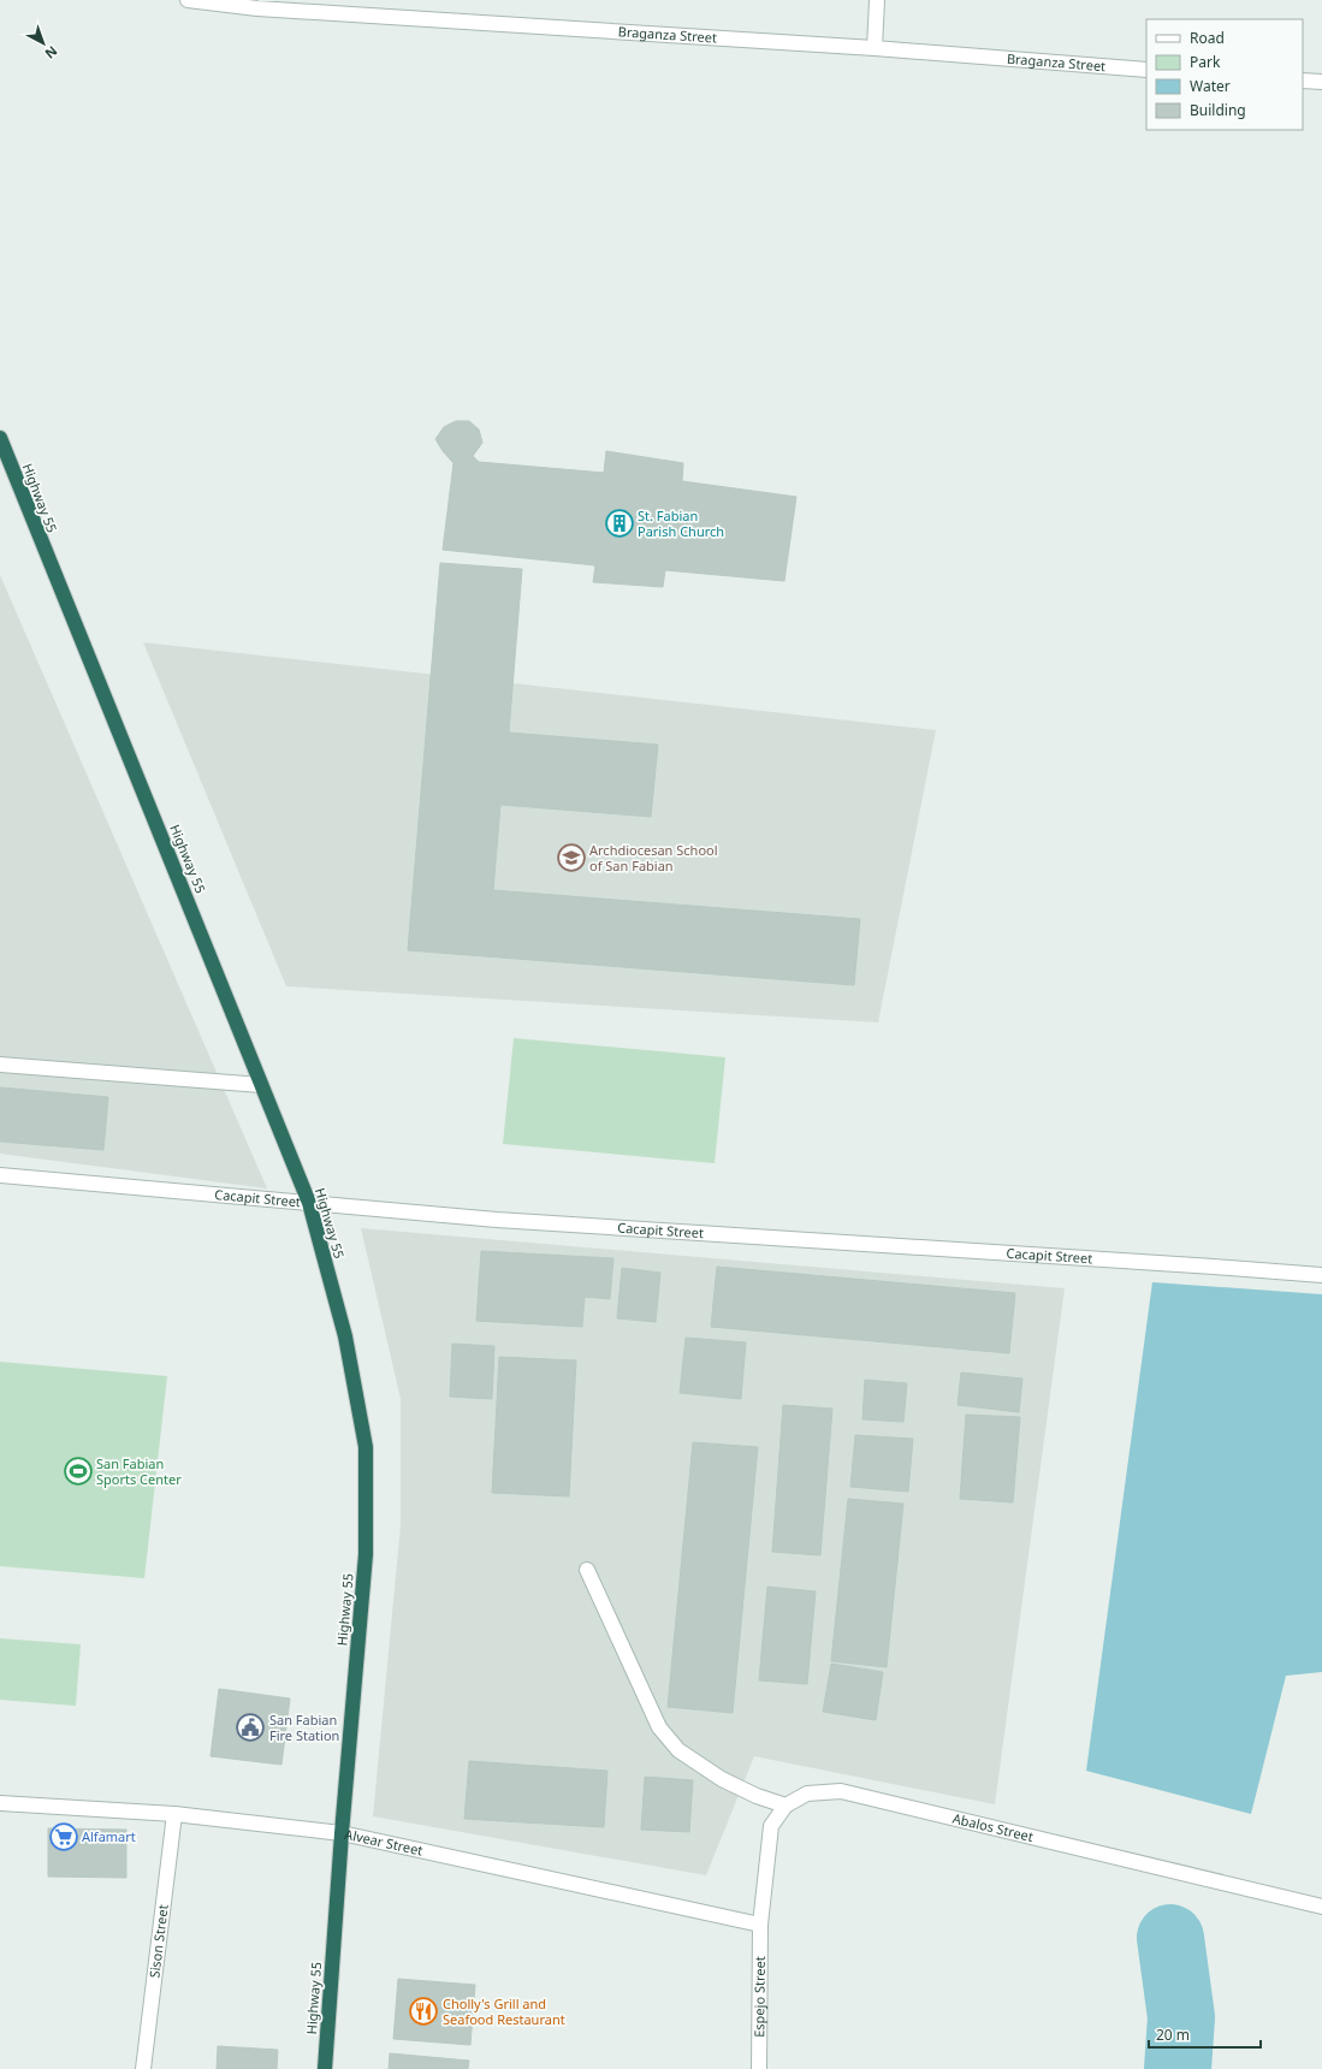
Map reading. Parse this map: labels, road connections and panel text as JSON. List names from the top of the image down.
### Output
{
  "streets": {
    "highway": ["Highway 55"],
    "street": [
      "Braganza Street",
      "Cacapit Street",
      "Abalos Street",
      "Alvear Street",
      "Sison Street",
      "Espejo Street"
    ]
  },
  "crossings": [
    ["Highway 55", "Cacapit Street"],
    ["Highway 55", "Alvear Street"],
    ["Abalos Street", "Alvear Street"],
    ["Abalos Street", "Espejo Street"],
    ["Alvear Street", "Sison Street"],
    ["Alvear Street", "Espejo Street"]
  ],
  "places": {
    "building": ["St. Fabian Parish Church"],
    "school or university": ["Archdiocesan School of San Fabian"],
    "sports": ["San Fabian Sports Center"],
    "public building": ["San Fabian Fire Station"],
    "supermarket": ["Alfamart"],
    "restaurant": ["Cholly's Grill and Seafood Restaurant"]
  },
  "legend": [
    "Road",
    "Park",
    "Water",
    "Building"
  ],
  "scale_bar": "20 m",
  "north": "bottom right"
}
